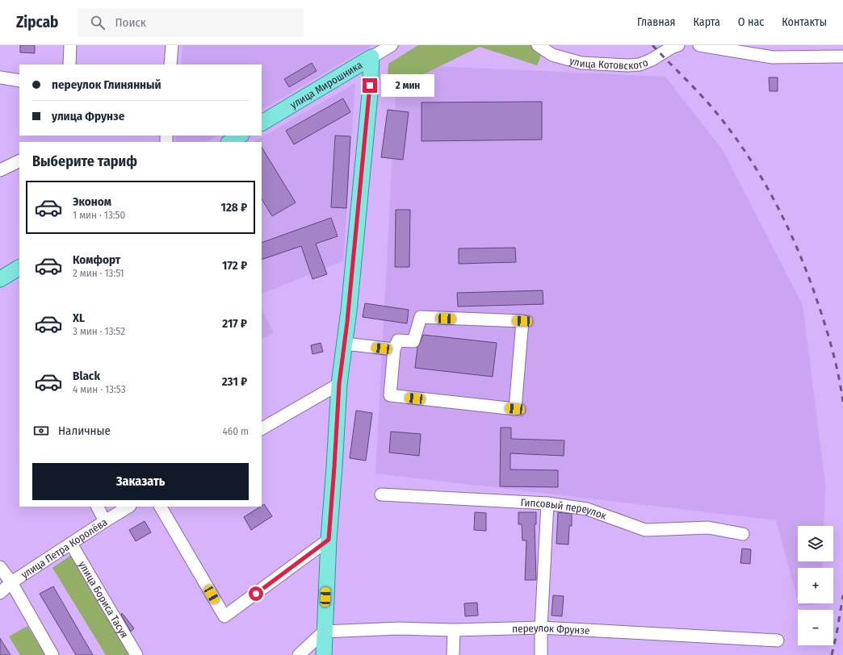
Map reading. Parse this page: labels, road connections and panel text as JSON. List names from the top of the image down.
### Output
{
  "streets": {
    "main road": ["улица Мирошника"],
    "street": [
      "улица Котовского",
      "Гипсовый переулок",
      "улица Петра Королёва",
      "улица Бориса Тасуя",
      "переулок Фрунзе"
    ]
  },
  "crossings": [
    ["улица Петра Королёва", "улица Бориса Тасуя"]
  ],
  "page": {
    "header": "Zipcab",
    "search": "Поиск",
    "nav": [
      "Главная",
      "Карта",
      "О нас",
      "Контакты"
    ],
    "banner": ["переулок Глинянный", "улица Фрунзе"],
    "bubble": "2 мин",
    "heading": "Выберите тариф",
    "list": [
      {
        "name": "Эконом",
        "note": "1 мин · 13:50",
        "value": "128 ₽"
      },
      {
        "name": "Комфорт",
        "note": "2 мин · 13:51",
        "value": "172 ₽"
      },
      {
        "name": "XL",
        "note": "3 мин · 13:52",
        "value": "217 ₽"
      },
      {
        "name": "Black",
        "note": "4 мин · 13:53",
        "value": "231 ₽"
      }
    ],
    "pay": ["Наличные", "460 m"],
    "buttons": "Заказать",
    "map_buttons": ["+", "−"]
  }
}
